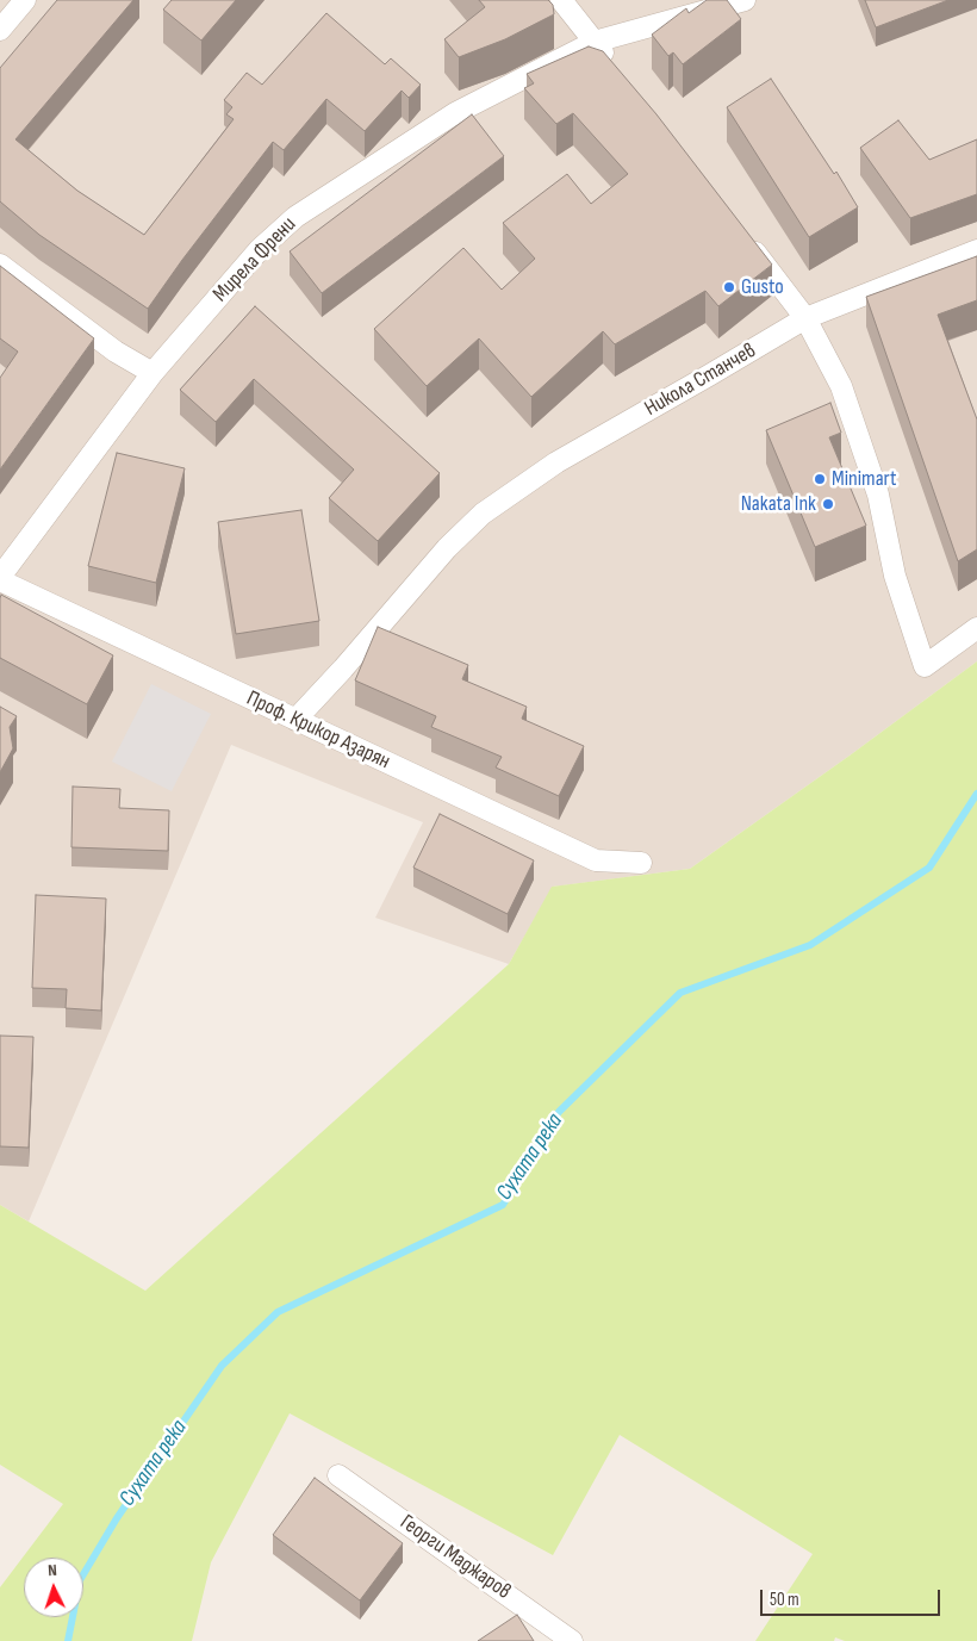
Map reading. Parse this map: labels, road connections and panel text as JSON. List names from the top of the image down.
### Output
{
  "streets": {
    "street": [
      "Мирела Френи",
      "Никола Станчев",
      "Проф. Крикор Азарян",
      "Георги Маджаров"
    ]
  },
  "crossings": [
    ["Мирела Френи", "Проф. Крикор Азарян"],
    ["Никола Станчев", "Проф. Крикор Азарян"]
  ],
  "water": ["Сухата река"],
  "places": ["Gusto", "Minimart", "Nakata Ink"],
  "scale_bar": "50 m",
  "north": "top"
}
